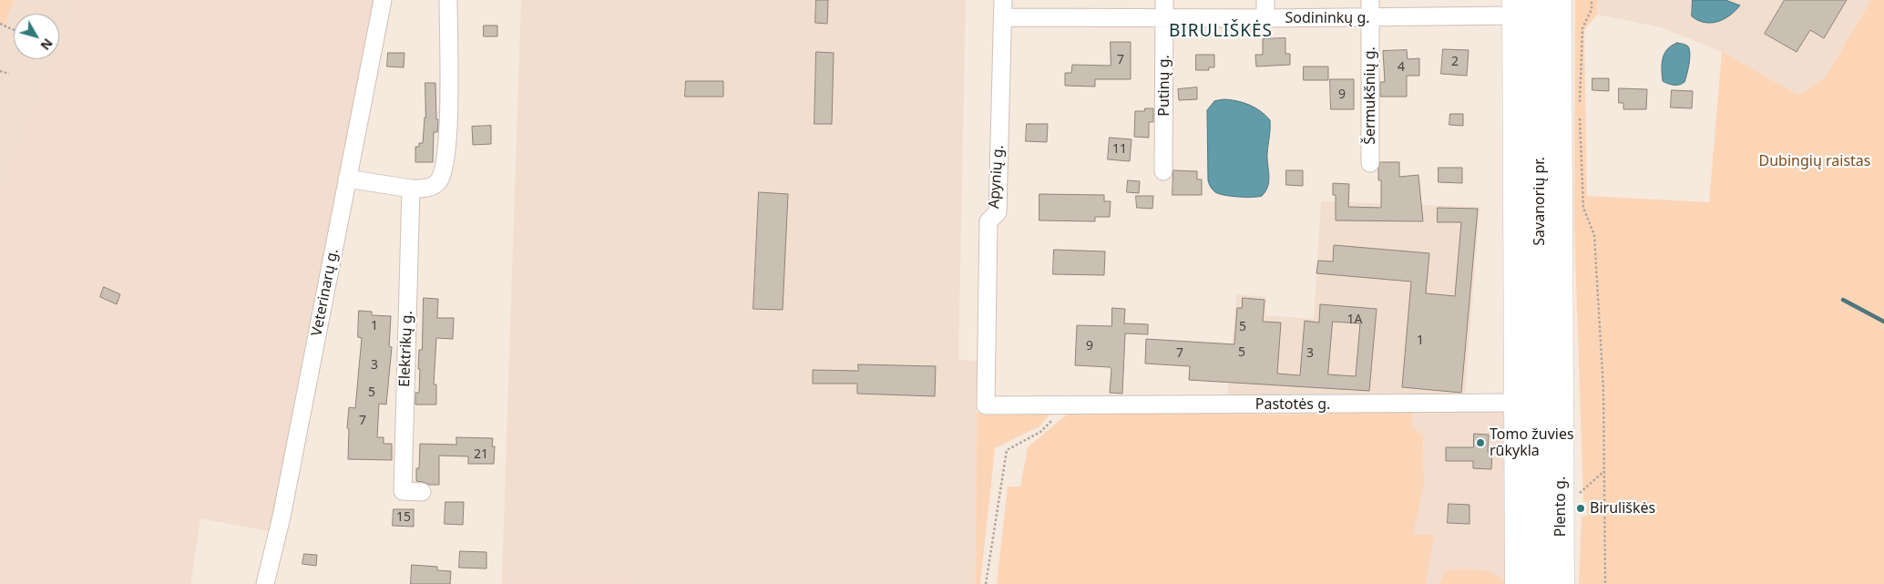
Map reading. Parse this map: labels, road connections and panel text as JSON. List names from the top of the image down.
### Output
{
  "streets": {
    "highway": ["Savanorių pr.", "Plento g."],
    "street": [
      "Sodininkų g.",
      "Putinų g.",
      "Šermukšnių g.",
      "Apynių g.",
      "Veterinarų g.",
      "Elektrikų g.",
      "Pastotės g."
    ]
  },
  "crossings": [
    ["Sodininkų g.", "Putinų g."],
    ["Sodininkų g.", "Šermukšnių g."],
    ["Sodininkų g.", "Apynių g."],
    ["Apynių g.", "Pastotės g."],
    ["Savanorių pr.", "Pastotės g."],
    ["Savanorių pr.", "Plento g."],
    ["Pastotės g.", "Plento g."]
  ],
  "districts": ["BIRULIŠKĖS"],
  "parks": ["Dubingių raistas"],
  "places": ["Tomo žuvies rūkykla", "Biruliškės"],
  "house_numbers": [
    "7",
    "2",
    "4",
    "9",
    "11",
    "1A",
    "1",
    "5",
    "1",
    "9",
    "5",
    "7",
    "3",
    "3",
    "5",
    "7",
    "21",
    "15"
  ],
  "north": "bottom right"
}
